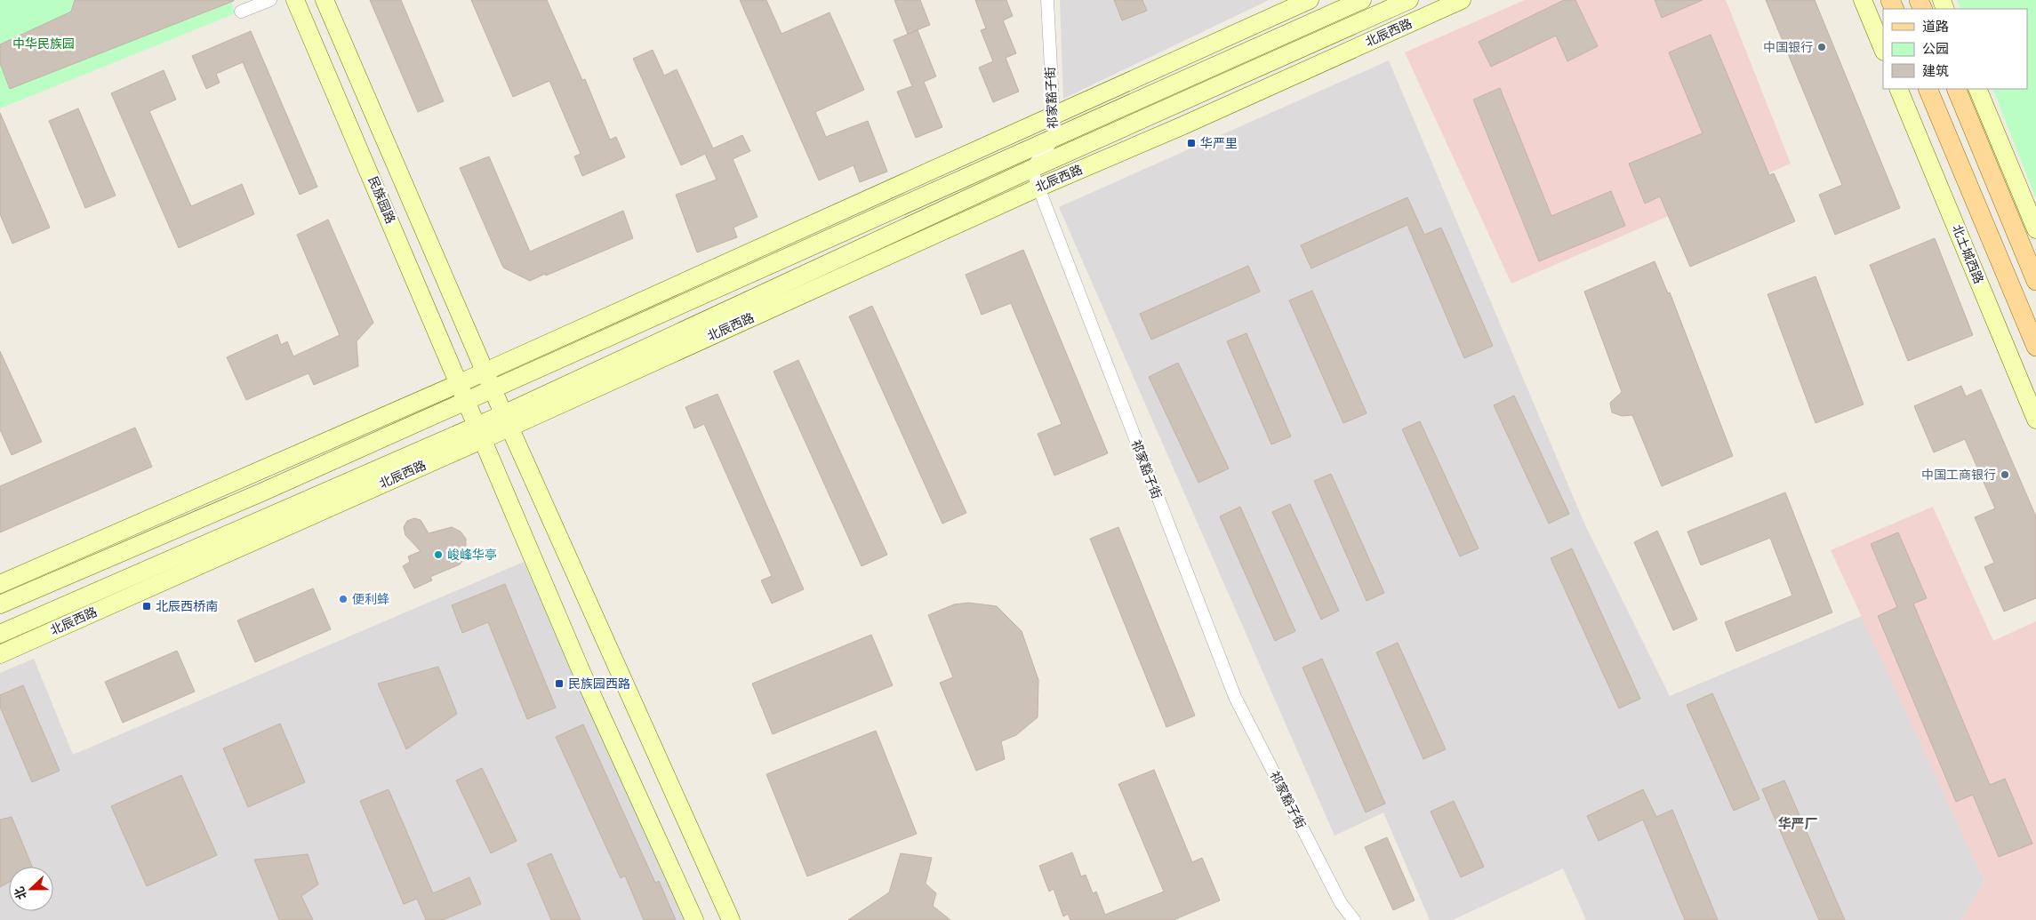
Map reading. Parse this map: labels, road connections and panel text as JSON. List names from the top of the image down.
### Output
{
  "streets": {
    "main road": ["北辰西路", "民族园路", "北土城西路"],
    "street": ["祁家豁子街"]
  },
  "crossings": [
    ["北辰西路", "祁家豁子街"],
    ["北辰西路", "民族园路"]
  ],
  "districts": ["华严厂"],
  "parks": ["中华民族园"],
  "places": {
    "other": [
      "中国银行",
      "中国工商银行",
      "峻峰华亭",
      "便利蜂"
    ],
    "transit": ["华严里", "北辰西桥南", "民族园西路"]
  },
  "legend": ["道路", "公园", "建筑"],
  "north": "left"
}
